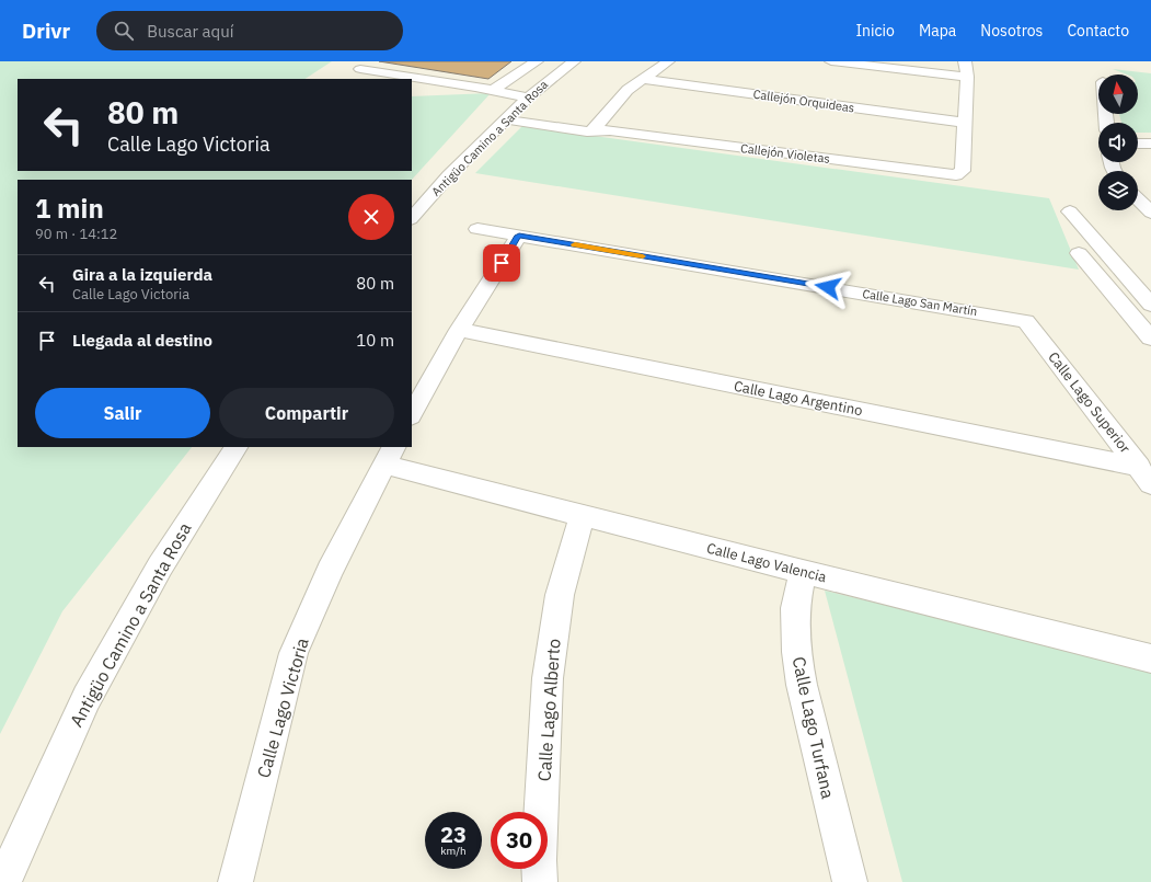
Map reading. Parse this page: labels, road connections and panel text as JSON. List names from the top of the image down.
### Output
{
  "streets": {
    "street": [
      "Callejón Orquideas",
      "Antigüo Camino a Santa Rosa",
      "Callejón Violetas",
      "Calle Lago San Martín",
      "Calle Lago Argentino",
      "Calle Lago Superior",
      "Calle Lago Valencia",
      "Calle Lago Victoria",
      "Calle Lago Alberto",
      "Calle Lago Turfana"
    ]
  },
  "crossings": [
    ["Callejón Orquideas", "Callejón Violetas"],
    ["Antigüo Camino a Santa Rosa", "Callejón Violetas"],
    ["Calle Lago San Martín", "Calle Lago Superior"],
    ["Calle Lago Argentino", "Calle Lago Superior"],
    ["Calle Lago Valencia", "Calle Lago Victoria"],
    ["Calle Lago Valencia", "Calle Lago Alberto"],
    ["Calle Lago Valencia", "Calle Lago Turfana"]
  ],
  "north": "top",
  "page": {
    "header": "Drivr",
    "search": "Buscar aquí",
    "nav": [
      "Inicio",
      "Mapa",
      "Nosotros",
      "Contacto"
    ],
    "turn": ["80 m", "Calle Lago Victoria"],
    "heading": ["1 min", "90 m · 14:12"],
    "list": [
      {
        "name": "Gira a la izquierda",
        "note": "Calle Lago Victoria",
        "value": "80 m"
      },
      {
        "name": "Llegada al destino",
        "value": "10 m"
      }
    ],
    "buttons": ["Salir", "Compartir"],
    "speed": "23 km/h",
    "limit": "30"
  }
}
